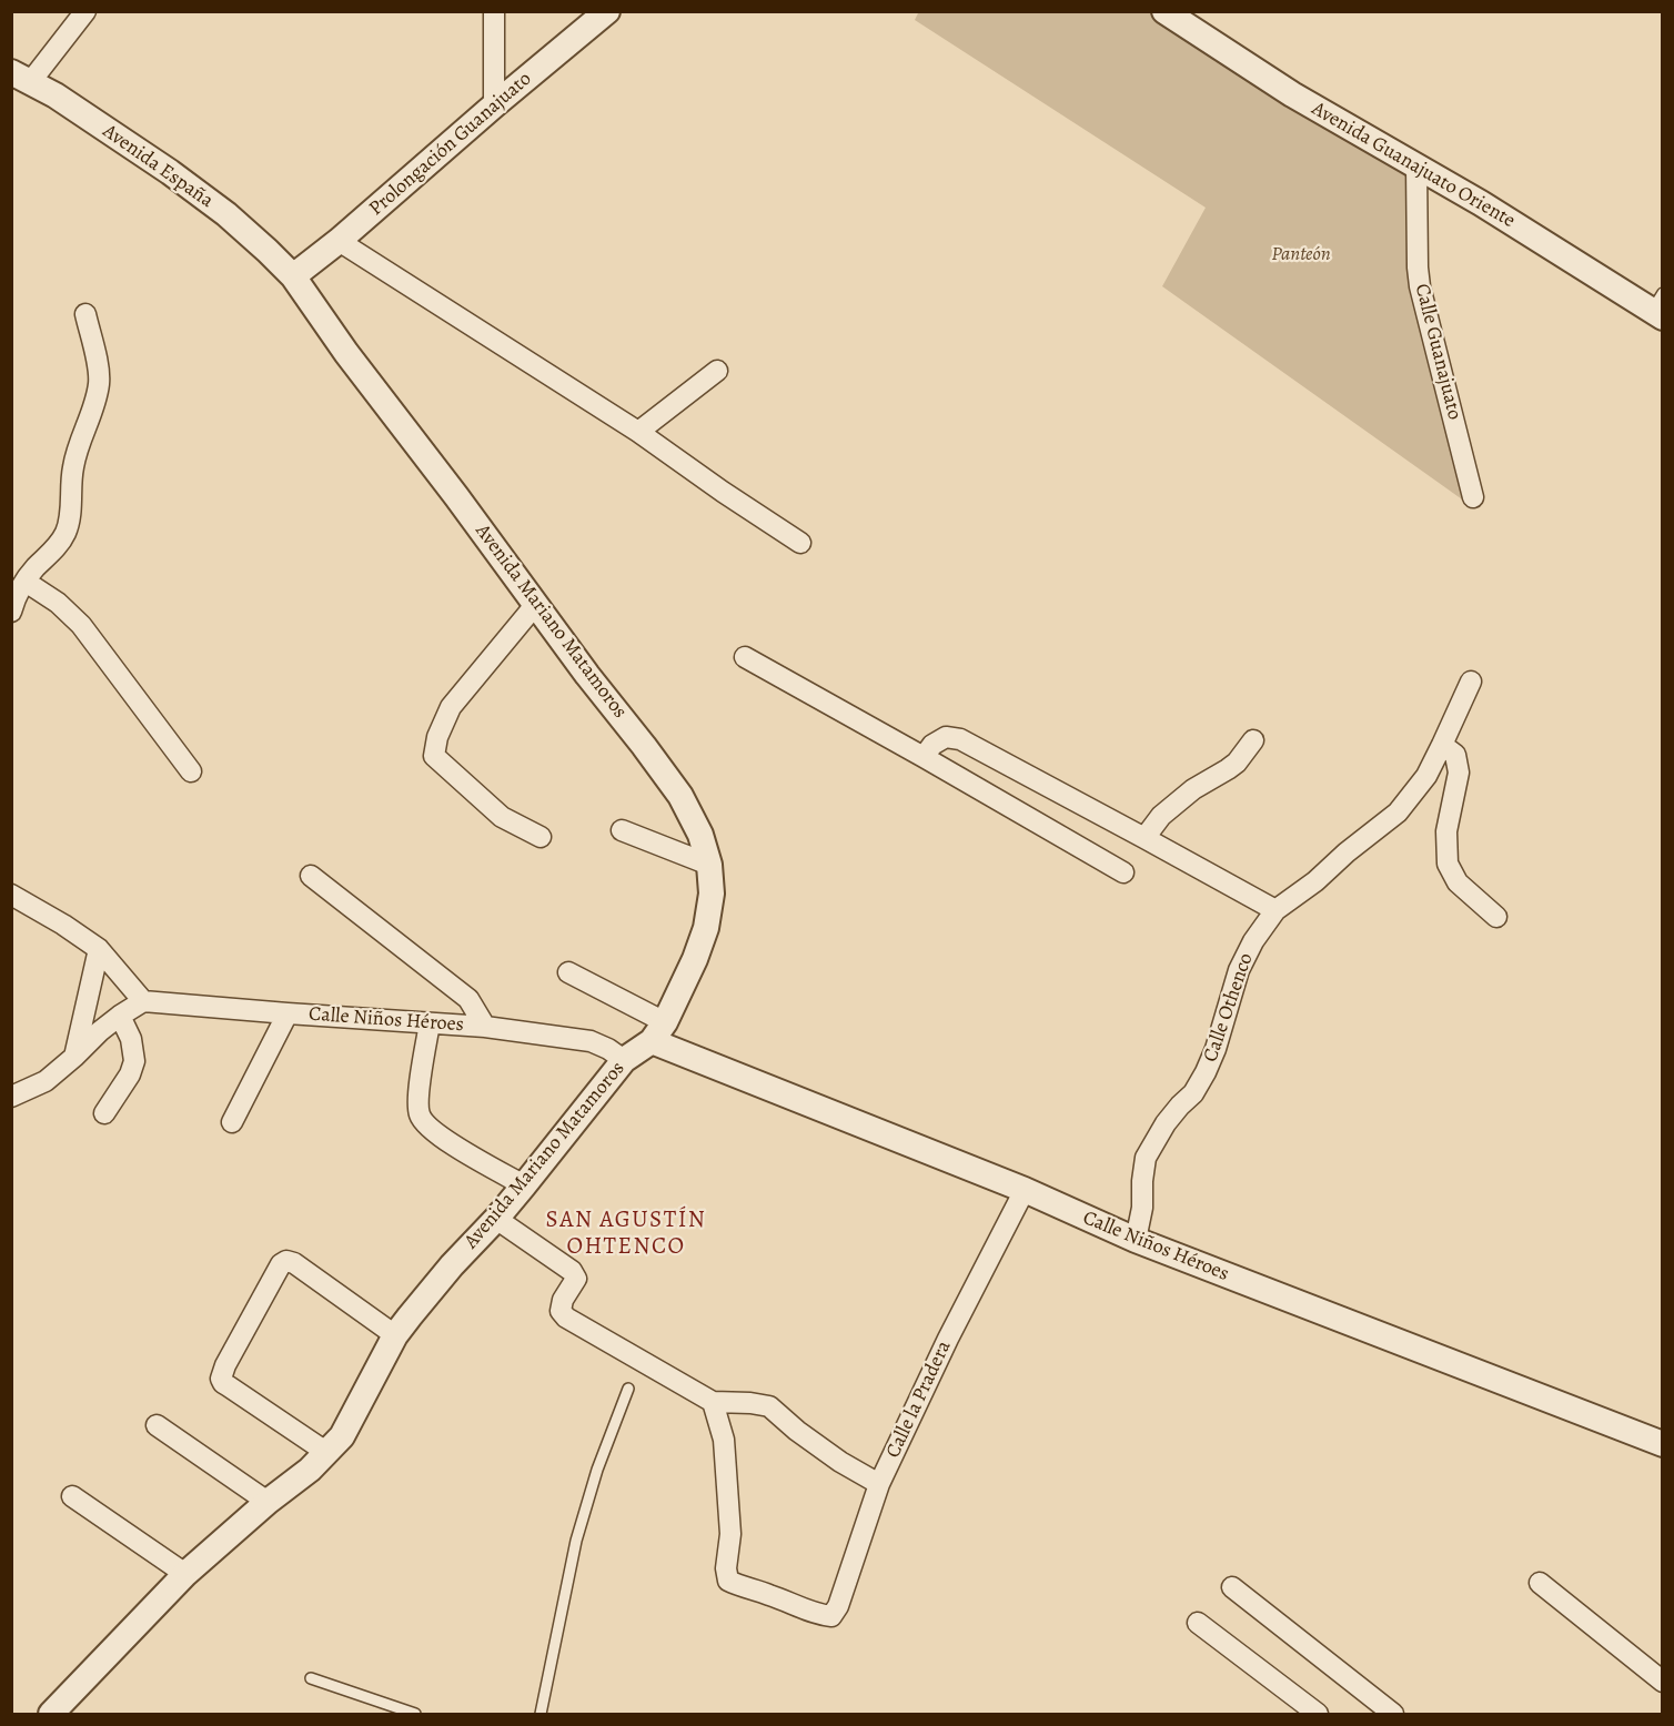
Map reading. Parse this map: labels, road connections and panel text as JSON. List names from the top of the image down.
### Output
{
  "streets": {
    "street": [
      "Prolongación Guanajuato",
      "Avenida Guanajuato Oriente",
      "Avenida España",
      "Calle Guanajuato",
      "Avenida Mariano Matamoros",
      "Calle Othenco",
      "Calle Niños Héroes",
      "Calle la Pradera"
    ]
  },
  "crossings": [
    ["Prolongación Guanajuato", "Avenida España"],
    ["Prolongación Guanajuato", "Avenida Mariano Matamoros"],
    ["Avenida Guanajuato Oriente", "Calle Guanajuato"],
    ["Avenida España", "Avenida Mariano Matamoros"],
    ["Avenida Mariano Matamoros", "Calle Niños Héroes"],
    ["Calle Othenco", "Calle Niños Héroes"],
    ["Calle Niños Héroes", "Calle la Pradera"]
  ],
  "districts": ["SAN AGUSTÍN OHTENCO"],
  "parks": ["Panteón"]
}
